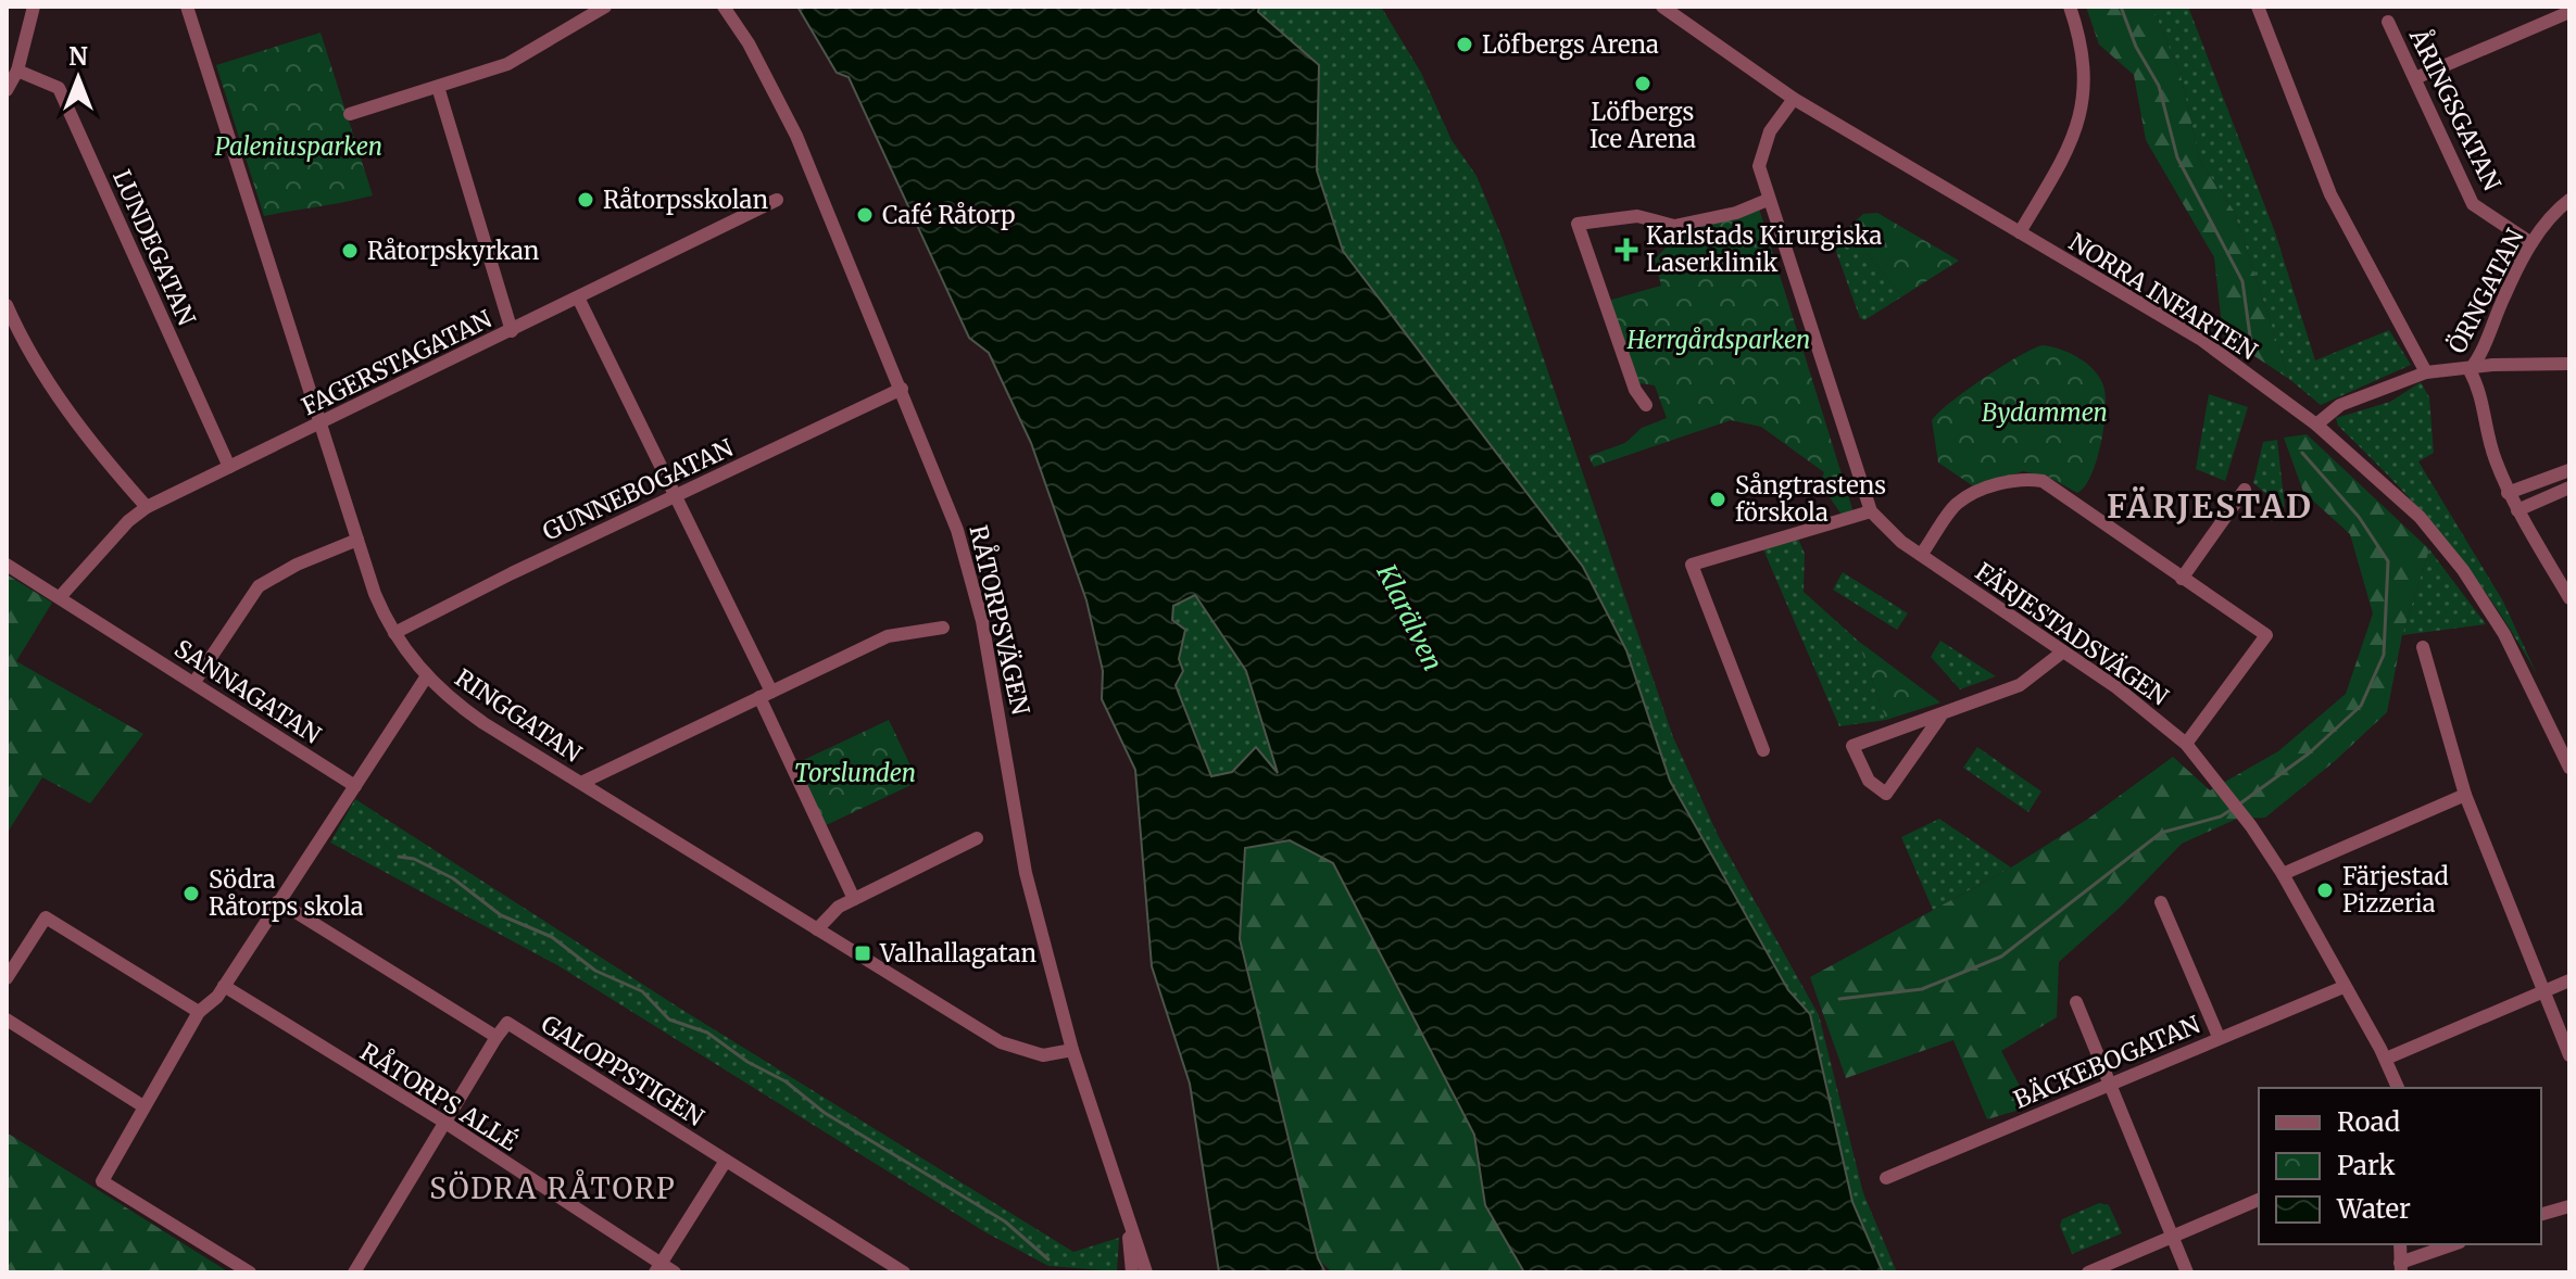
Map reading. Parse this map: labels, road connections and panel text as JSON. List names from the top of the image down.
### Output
{
  "streets": {
    "street": [
      "ÅRINGSGATAN",
      "LUNDEGATAN",
      "ÖRNGATAN",
      "NORRA INFARTEN",
      "FAGERSTAGATAN",
      "GUNNEBOGATAN",
      "RÅTORPSVÄGEN",
      "FÄRJESTADSVÄGEN",
      "SANNAGATAN",
      "RINGGATAN",
      "BÄCKEBOGATAN",
      "GALOPPSTIGEN",
      "RÅTORPS ALLÉ"
    ]
  },
  "crossings": [
    ["ÅRINGSGATAN", "ÖRNGATAN"],
    ["LUNDEGATAN", "FAGERSTAGATAN"],
    ["NORRA INFARTEN", "FÄRJESTADSVÄGEN"],
    ["FAGERSTAGATAN", "SANNAGATAN"],
    ["FAGERSTAGATAN", "RINGGATAN"],
    ["GUNNEBOGATAN", "RÅTORPSVÄGEN"],
    ["GUNNEBOGATAN", "RINGGATAN"],
    ["RÅTORPSVÄGEN", "RINGGATAN"],
    ["FÄRJESTADSVÄGEN", "BÄCKEBOGATAN"]
  ],
  "districts": ["FÄRJESTAD", "SÖDRA RÅTORP"],
  "water": ["Klarälven"],
  "parks": [
    "Paleniusparken",
    "Herrgårdsparken",
    "Bydammen",
    "Torslunden"
  ],
  "places": {
    "other": [
      "Löfbergs Arena",
      "Löfbergs Ice Arena",
      "Råtorpsskolan",
      "Café Råtorp",
      "Råtorpskyrkan",
      "Sångtrastens förskola",
      "Färjestad Pizzeria",
      "Södra Råtorps skola"
    ],
    "health": ["Karlstads Kirurgiska Laserklinik"],
    "transit": ["Valhallagatan"]
  },
  "legend": ["Road", "Park", "Water"],
  "north": "top"
}
